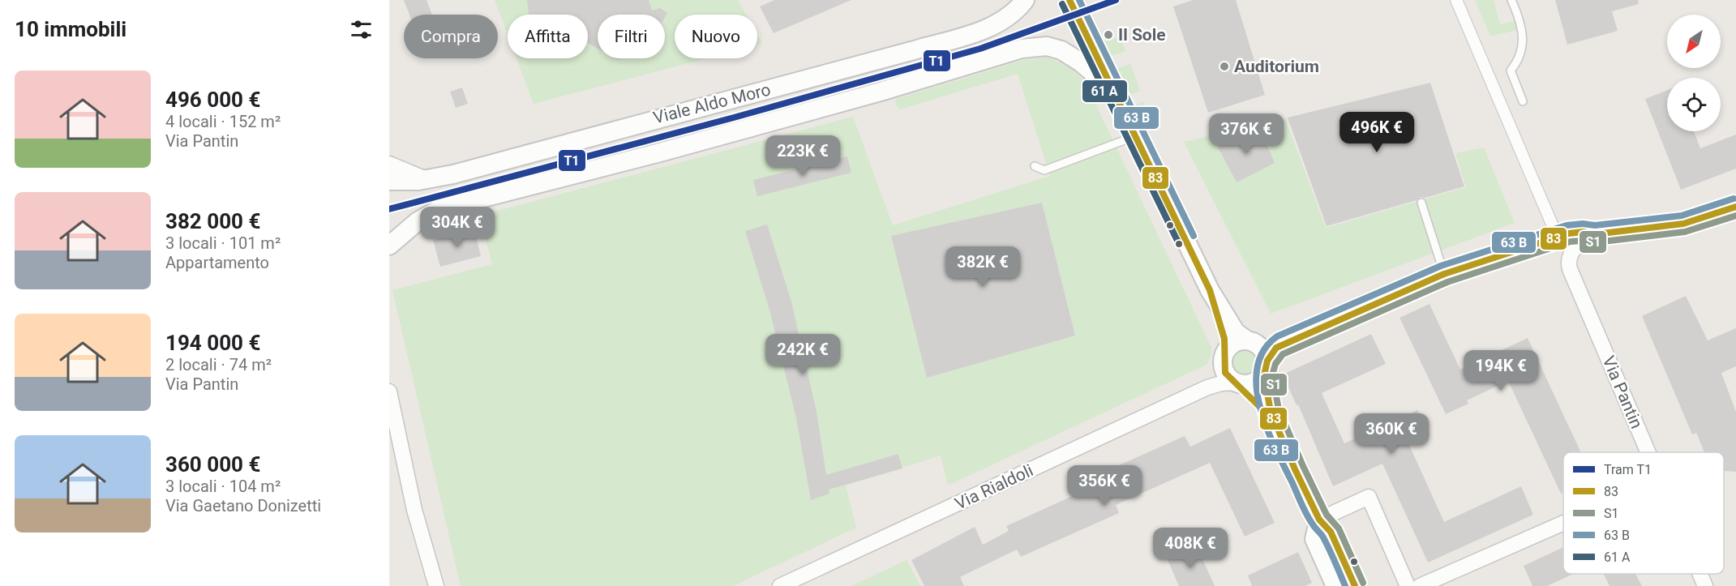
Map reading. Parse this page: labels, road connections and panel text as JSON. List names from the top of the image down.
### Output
{
  "streets": {
    "street": ["Viale Aldo Moro", "Via Pantin", "Via Rialdoli"]
  },
  "crossings": [
    ["Via Pantin", "Via Rialdoli"]
  ],
  "places": ["Il Sole", "Auditorium"],
  "lines": ["tram line T1", "transit line 83", "transit line S1"],
  "legend": [
    "Tram T1",
    "83",
    "S1",
    "63 B",
    "61 A"
  ],
  "north": "bottom left",
  "page": {
    "heading": "10 immobili",
    "chip": [
      "Compra",
      "Affitta",
      "Filtri",
      "Nuovo"
    ],
    "list": [
      {
        "name": "496 000 €",
        "note": "4 locali · 152 m² · Via Pantin"
      },
      {
        "name": "382 000 €",
        "note": "3 locali · 101 m² · Appartamento"
      },
      {
        "name": "194 000 €",
        "note": "2 locali · 74 m² · Via Pantin"
      },
      {
        "name": "360 000 €",
        "note": "3 locali · 104 m² · Via Gaetano Donizetti"
      }
    ],
    "price": [
      "496K €",
      "376K €",
      "223K €",
      "304K €",
      "382K €",
      "242K €",
      "194K €",
      "360K €",
      "356K €",
      "408K €"
    ]
  }
}
